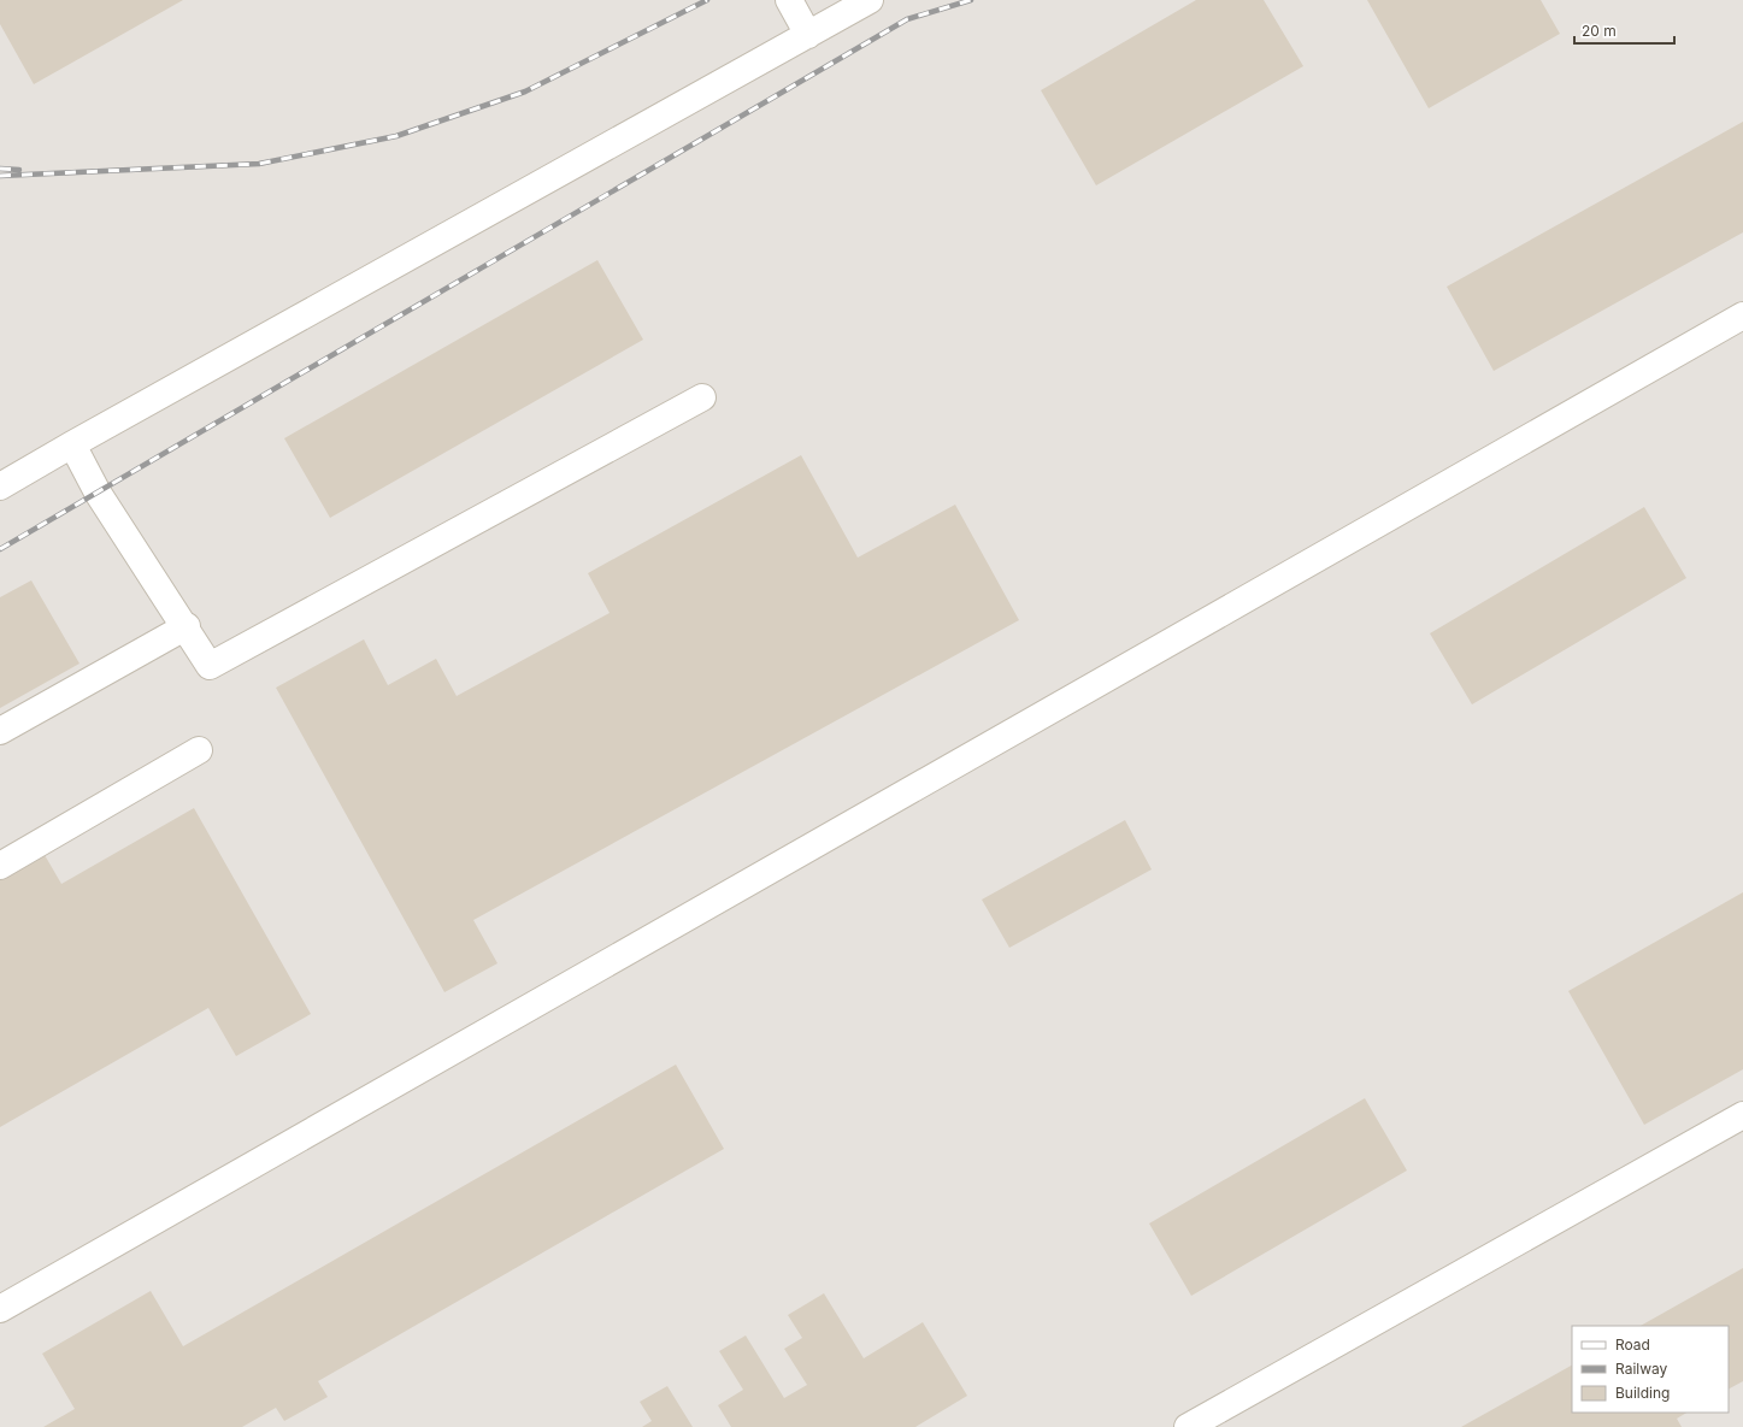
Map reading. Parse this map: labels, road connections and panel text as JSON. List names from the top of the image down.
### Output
{
  "legend": ["Road", "Railway", "Building"],
  "scale_bar": "20 m"
}
